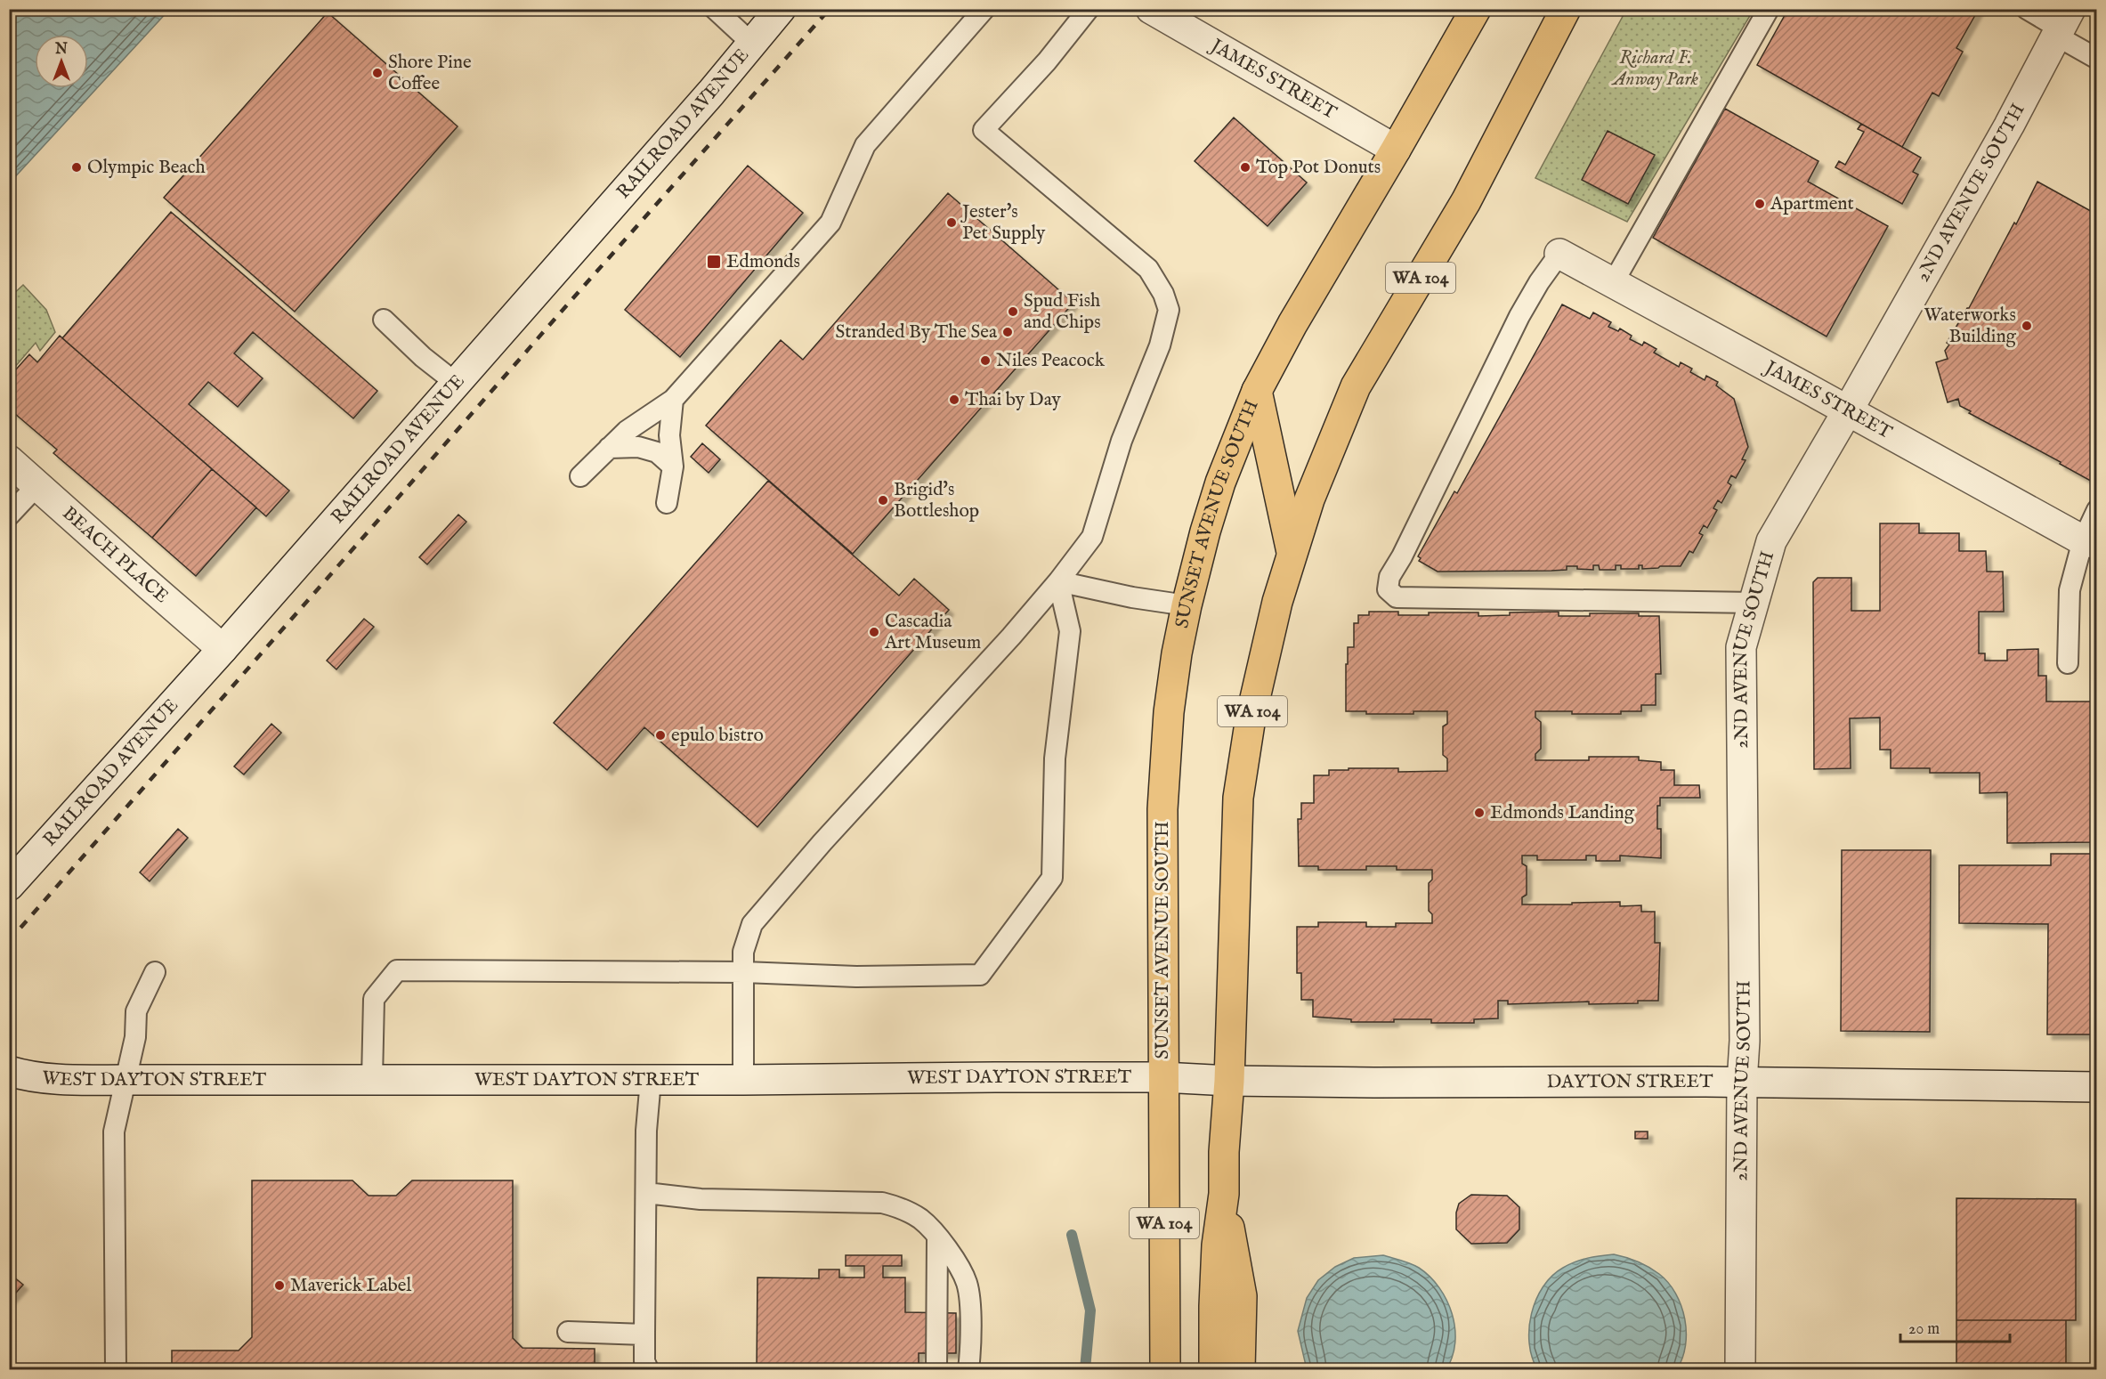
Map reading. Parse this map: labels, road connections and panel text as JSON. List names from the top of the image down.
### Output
{
  "streets": {
    "main road": ["WA 104", "SUNSET AVENUE SOUTH"],
    "street": [
      "JAMES STREET",
      "RAILROAD AVENUE",
      "2ND AVENUE SOUTH",
      "BEACH PLACE",
      "WEST DAYTON STREET",
      "DAYTON STREET"
    ]
  },
  "crossings": [
    ["JAMES STREET", "2ND AVENUE SOUTH"],
    ["JAMES STREET", "SUNSET AVENUE SOUTH"],
    ["RAILROAD AVENUE", "BEACH PLACE"],
    ["2ND AVENUE SOUTH", "DAYTON STREET"],
    ["WA 104", "SUNSET AVENUE SOUTH"],
    ["WA 104", "WEST DAYTON STREET"],
    ["WA 104", "DAYTON STREET"],
    ["SUNSET AVENUE SOUTH", "WEST DAYTON STREET"],
    ["SUNSET AVENUE SOUTH", "DAYTON STREET"],
    ["WEST DAYTON STREET", "DAYTON STREET"]
  ],
  "parks": ["Richard F. Anway Park"],
  "places": {
    "other": [
      "Shore Pine Coffee",
      "Olympic Beach",
      "Top Pot Donuts",
      "Apartment",
      "Jester's Pet Supply",
      "Spud Fish and Chips",
      "Waterworks Building",
      "Stranded By The Sea",
      "Niles Peacock",
      "Thai by Day",
      "Brigid's Bottleshop",
      "Cascadia Art Museum",
      "epulo bistro",
      "Edmonds Landing",
      "Maverick Label"
    ],
    "transit": ["Edmonds"]
  },
  "scale_bar": "20 m",
  "north": "top"
}
